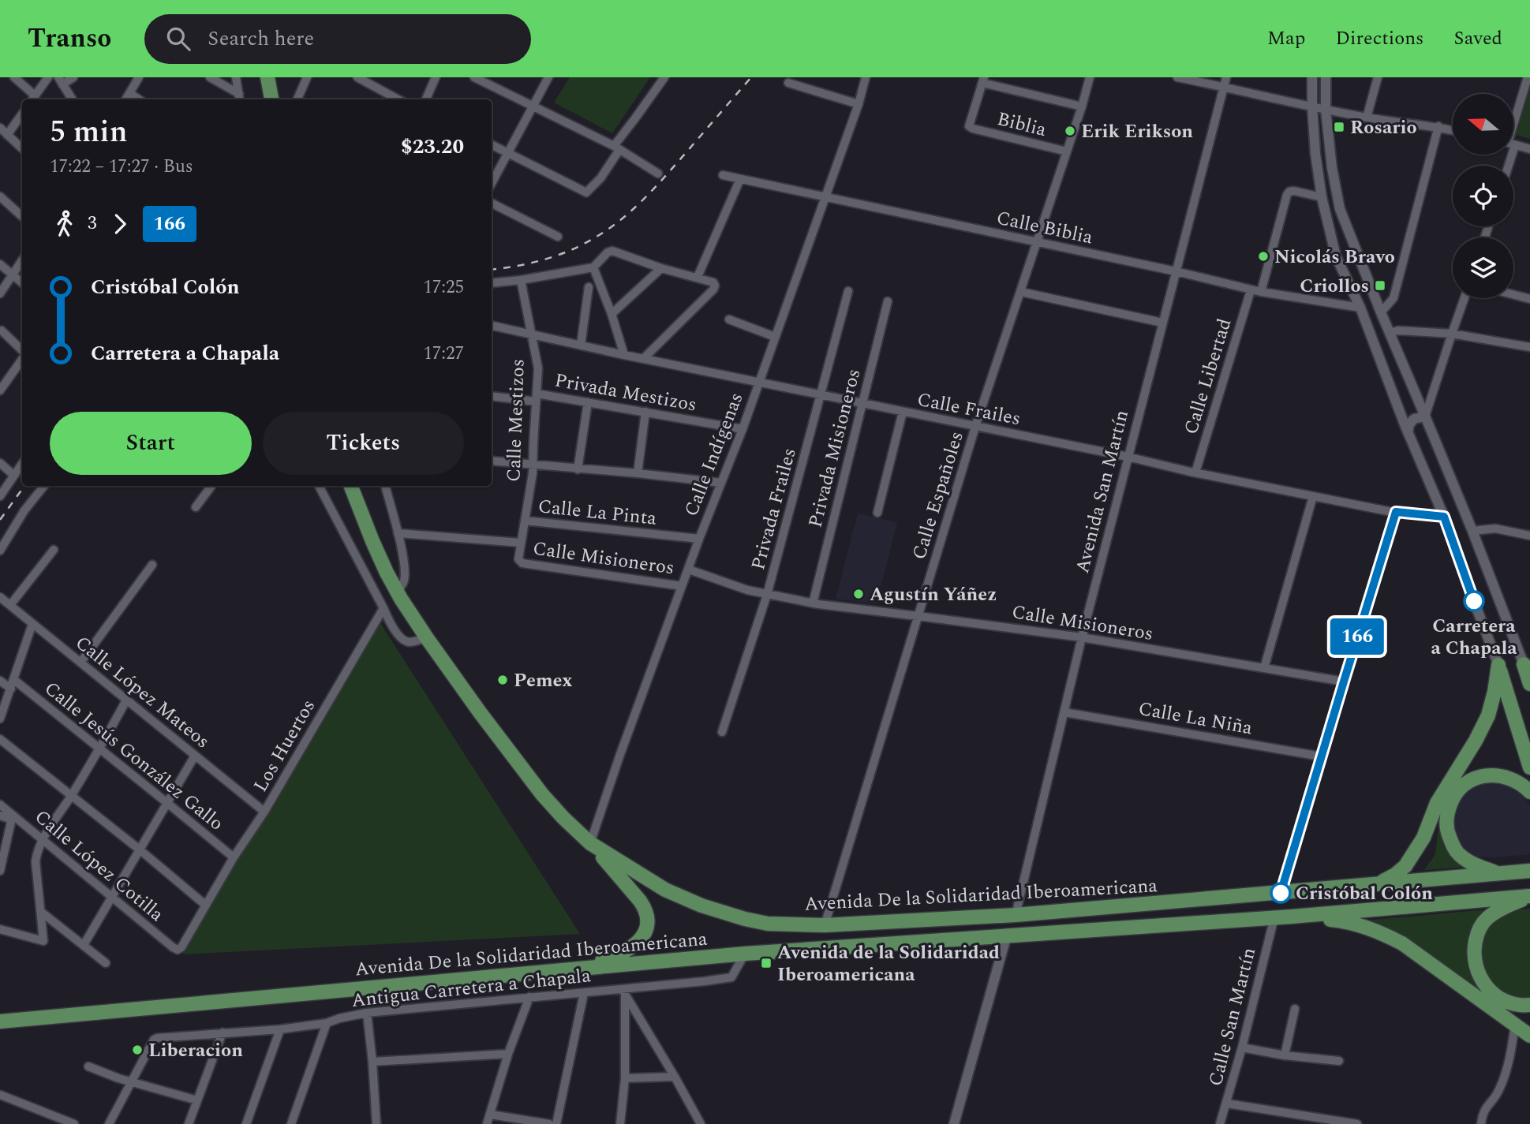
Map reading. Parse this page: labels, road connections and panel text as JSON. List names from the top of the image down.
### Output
{
  "streets": {
    "highway": ["Avenida De la Solidaridad Iberoamericana"],
    "street": [
      "Biblia",
      "Calle Biblia",
      "Calle Libertad",
      "Privada Mestizos",
      "Calle Frailes",
      "Calle Mestizos",
      "Privada Misioneros",
      "Calle Indígenas",
      "Avenida San Martín",
      "Calle Españoles",
      "Privada Frailes",
      "Calle La Pinta",
      "Calle Misioneros",
      "Calle López Mateos",
      "Calle La Niña",
      "Los Huertos",
      "Calle Jesús González Gallo",
      "Calle López Cotilla",
      "Antigua Carretera a Chapala",
      "Calle San Martín"
    ]
  },
  "crossings": [
    ["Biblia", "Calle Españoles"],
    ["Calle Biblia", "Calle Libertad"],
    ["Calle Biblia", "Calle Indígenas"],
    ["Calle Biblia", "Avenida San Martín"],
    ["Calle Biblia", "Calle Españoles"],
    ["Calle Libertad", "Calle Frailes"],
    ["Privada Mestizos", "Calle Mestizos"],
    ["Privada Mestizos", "Calle Indígenas"],
    ["Calle Frailes", "Calle Mestizos"],
    ["Calle Frailes", "Privada Misioneros"],
    ["Calle Frailes", "Calle Indígenas"],
    ["Calle Frailes", "Avenida San Martín"],
    ["Calle Frailes", "Calle Españoles"],
    ["Calle Frailes", "Privada Frailes"],
    ["Calle Mestizos", "Calle La Pinta"],
    ["Calle Mestizos", "Calle Misioneros"],
    ["Privada Misioneros", "Calle Misioneros"],
    ["Calle Indígenas", "Calle La Pinta"],
    ["Calle Indígenas", "Calle Misioneros"],
    ["Calle Indígenas", "Avenida De la Solidaridad Iberoamericana"],
    ["Avenida San Martín", "Calle Misioneros"],
    ["Avenida San Martín", "Calle La Niña"],
    ["Avenida San Martín", "Avenida De la Solidaridad Iberoamericana"],
    ["Calle Españoles", "Calle Misioneros"],
    ["Calle Españoles", "Avenida De la Solidaridad Iberoamericana"],
    ["Privada Frailes", "Calle Misioneros"],
    ["Calle López Mateos", "Los Huertos"],
    ["Los Huertos", "Calle Jesús González Gallo"],
    ["Los Huertos", "Calle López Cotilla"],
    ["Avenida De la Solidaridad Iberoamericana", "Antigua Carretera a Chapala"],
    ["Avenida De la Solidaridad Iberoamericana", "Calle San Martín"]
  ],
  "places": {
    "transit": ["Rosario", "Criollos", "Avenida de la Solidaridad Iberoamericana"],
    "other": [
      "Erik Erikson",
      "Nicolás Bravo",
      "Agustín Yáñez",
      "Carretera a Chapala",
      "Pemex",
      "Cristóbal Colón",
      "Liberacion"
    ]
  },
  "lines": ["bus line 166"],
  "north": "left",
  "page": {
    "header": "Transo",
    "search": "Search here",
    "nav": ["Map", "Directions", "Saved"],
    "on_map": "166",
    "heading": ["5 min", "17:22 – 17:27 · Bus", "$23.20"],
    "legs": ["3", "166"],
    "list": [
      {
        "name": "Cristóbal Colón",
        "value": "17:25"
      },
      {
        "name": "Carretera a Chapala",
        "value": "17:27"
      }
    ],
    "buttons": ["Start", "Tickets"]
  }
}
